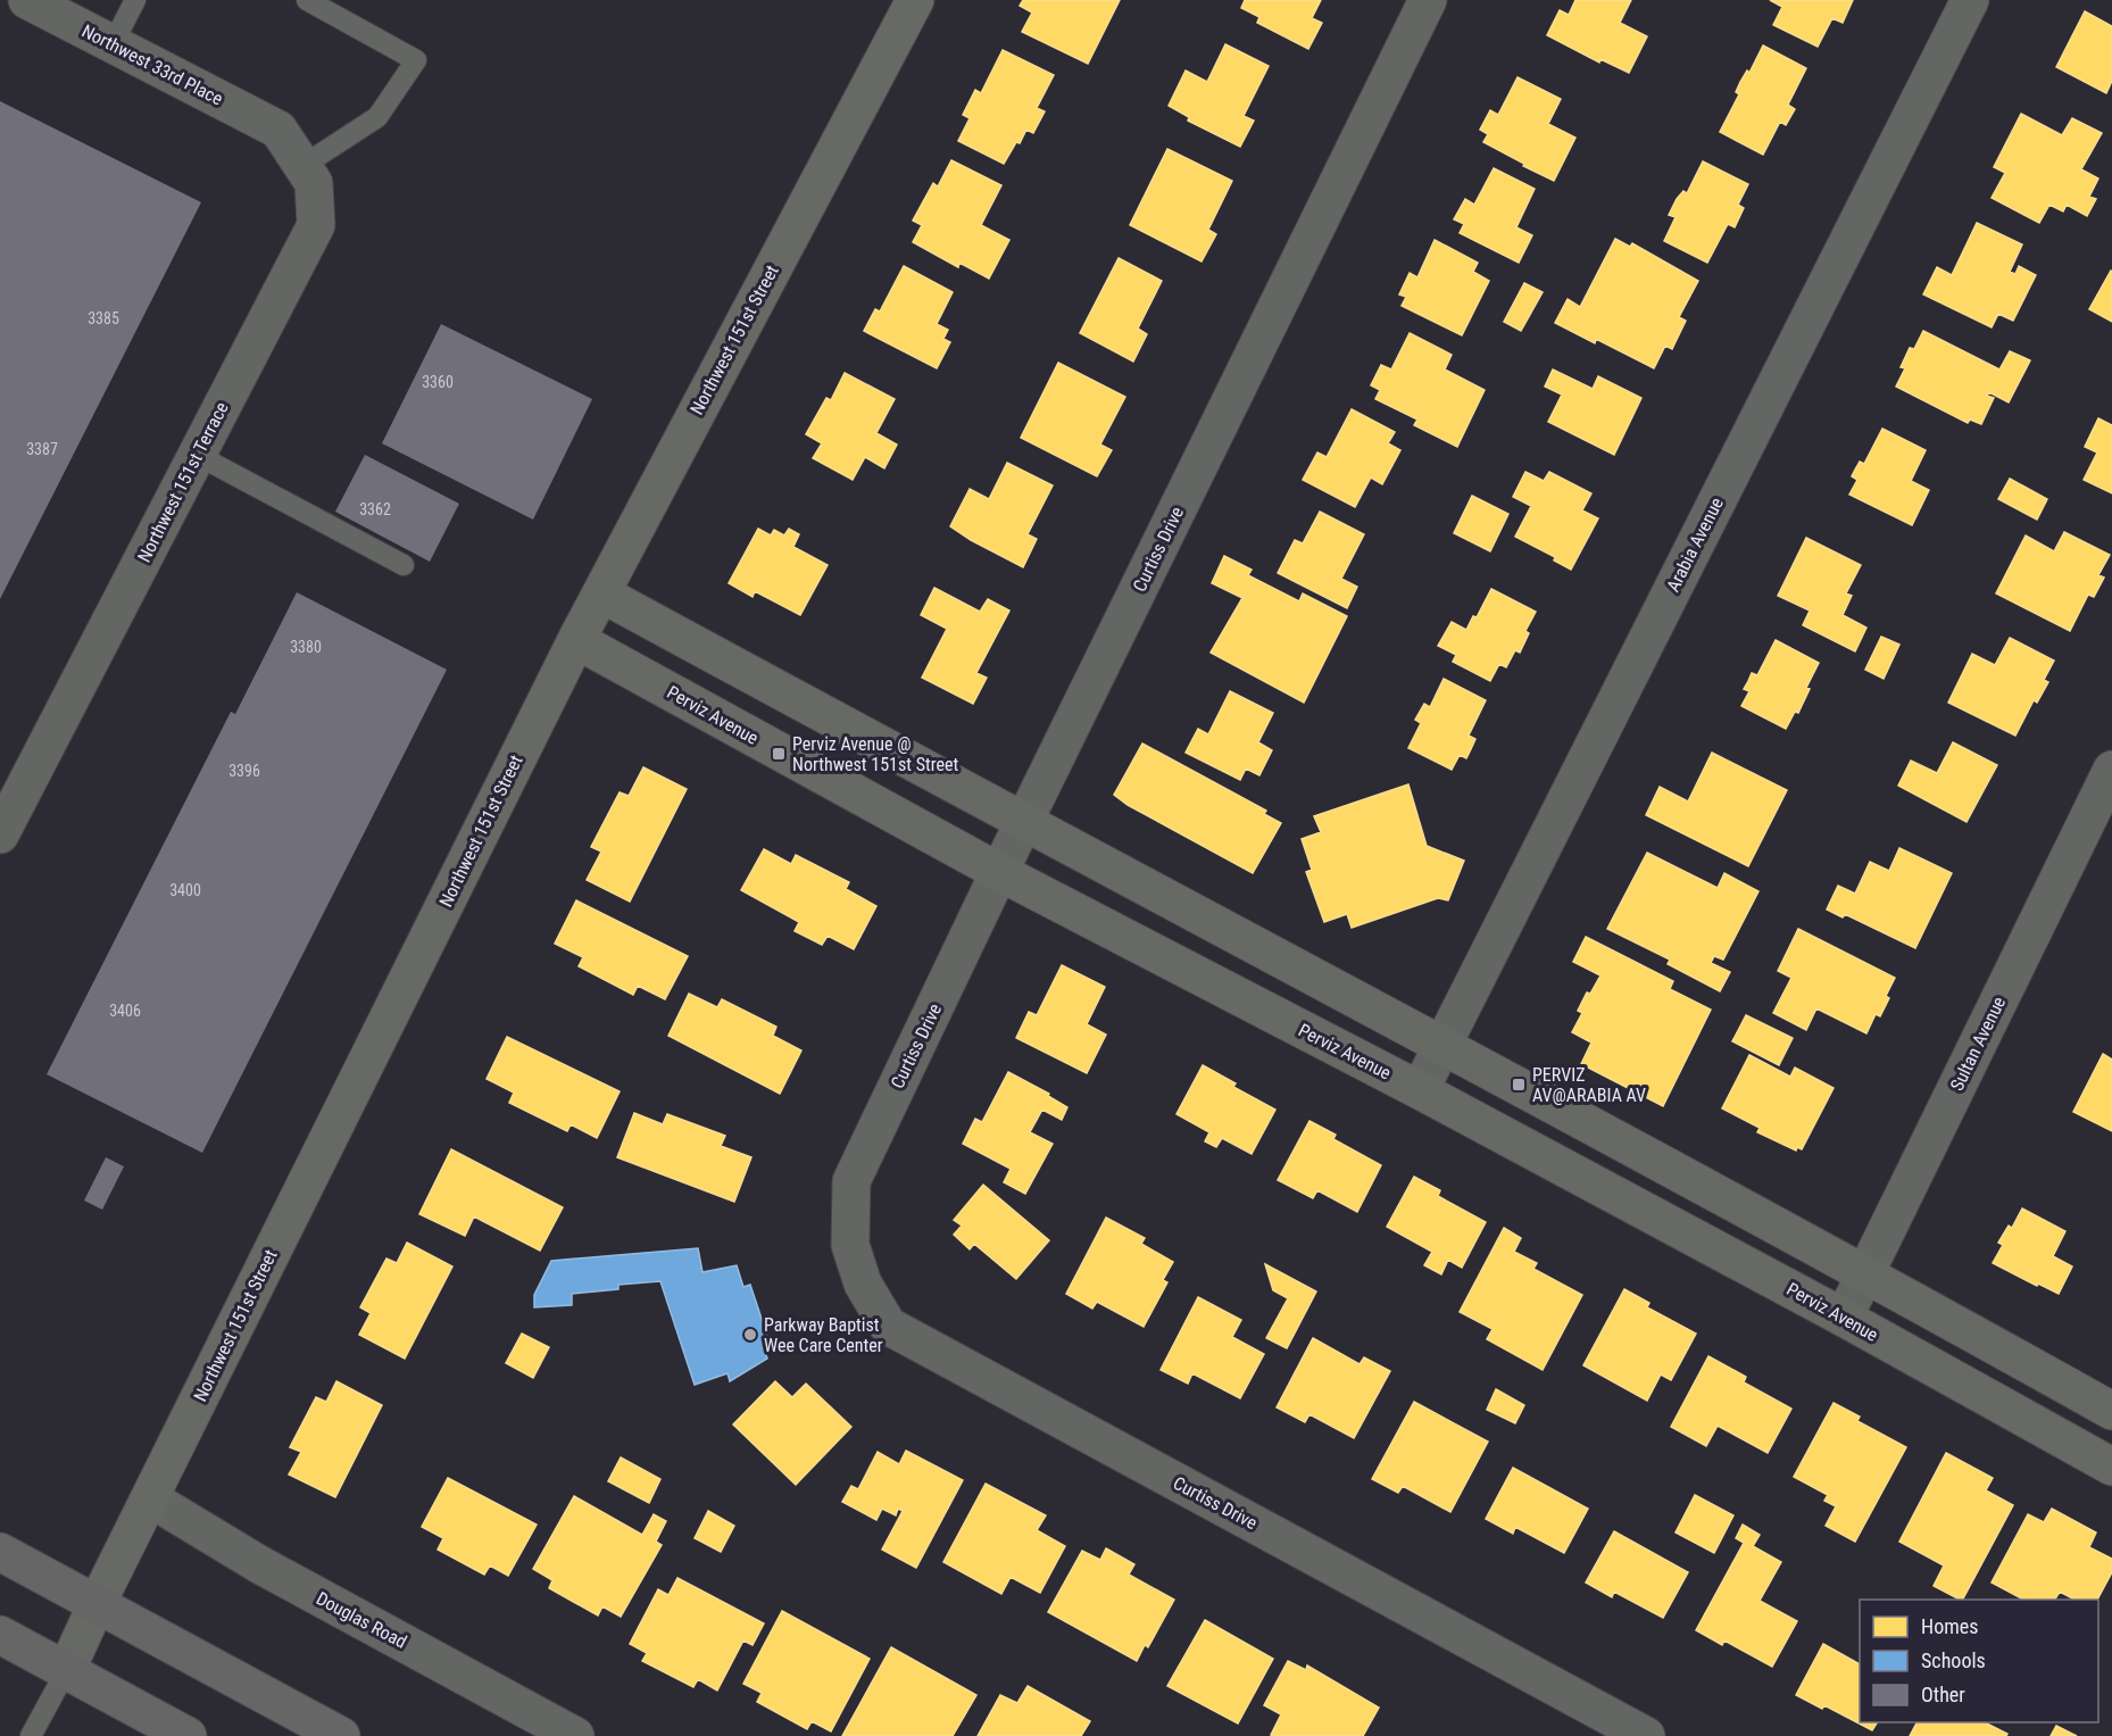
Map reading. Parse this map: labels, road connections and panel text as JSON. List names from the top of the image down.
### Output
{
  "streets": {
    "street": [
      "Northwest 33rd Place",
      "Northwest 151st Street",
      "Northwest 151st Terrace",
      "Arabia Avenue",
      "Curtiss Drive",
      "Perviz Avenue",
      "Sultan Avenue",
      "Douglas Road"
    ]
  },
  "crossings": [
    ["Northwest 33rd Place", "Northwest 151st Terrace"],
    ["Northwest 151st Street", "Perviz Avenue"],
    ["Northwest 151st Street", "Douglas Road"],
    ["Arabia Avenue", "Perviz Avenue"],
    ["Curtiss Drive", "Perviz Avenue"],
    ["Perviz Avenue", "Sultan Avenue"]
  ],
  "places": {
    "transit": ["Perviz Avenue @ Northwest 151st Street", "PERVIZ AV@ARABIA AV"],
    "other": ["Parkway Baptist Wee Care Center"]
  },
  "house_numbers": [
    "3385",
    "3360",
    "3387",
    "3362",
    "3380",
    "3396",
    "3400",
    "3406"
  ],
  "legend": ["Homes", "Schools", "Other"]
}
